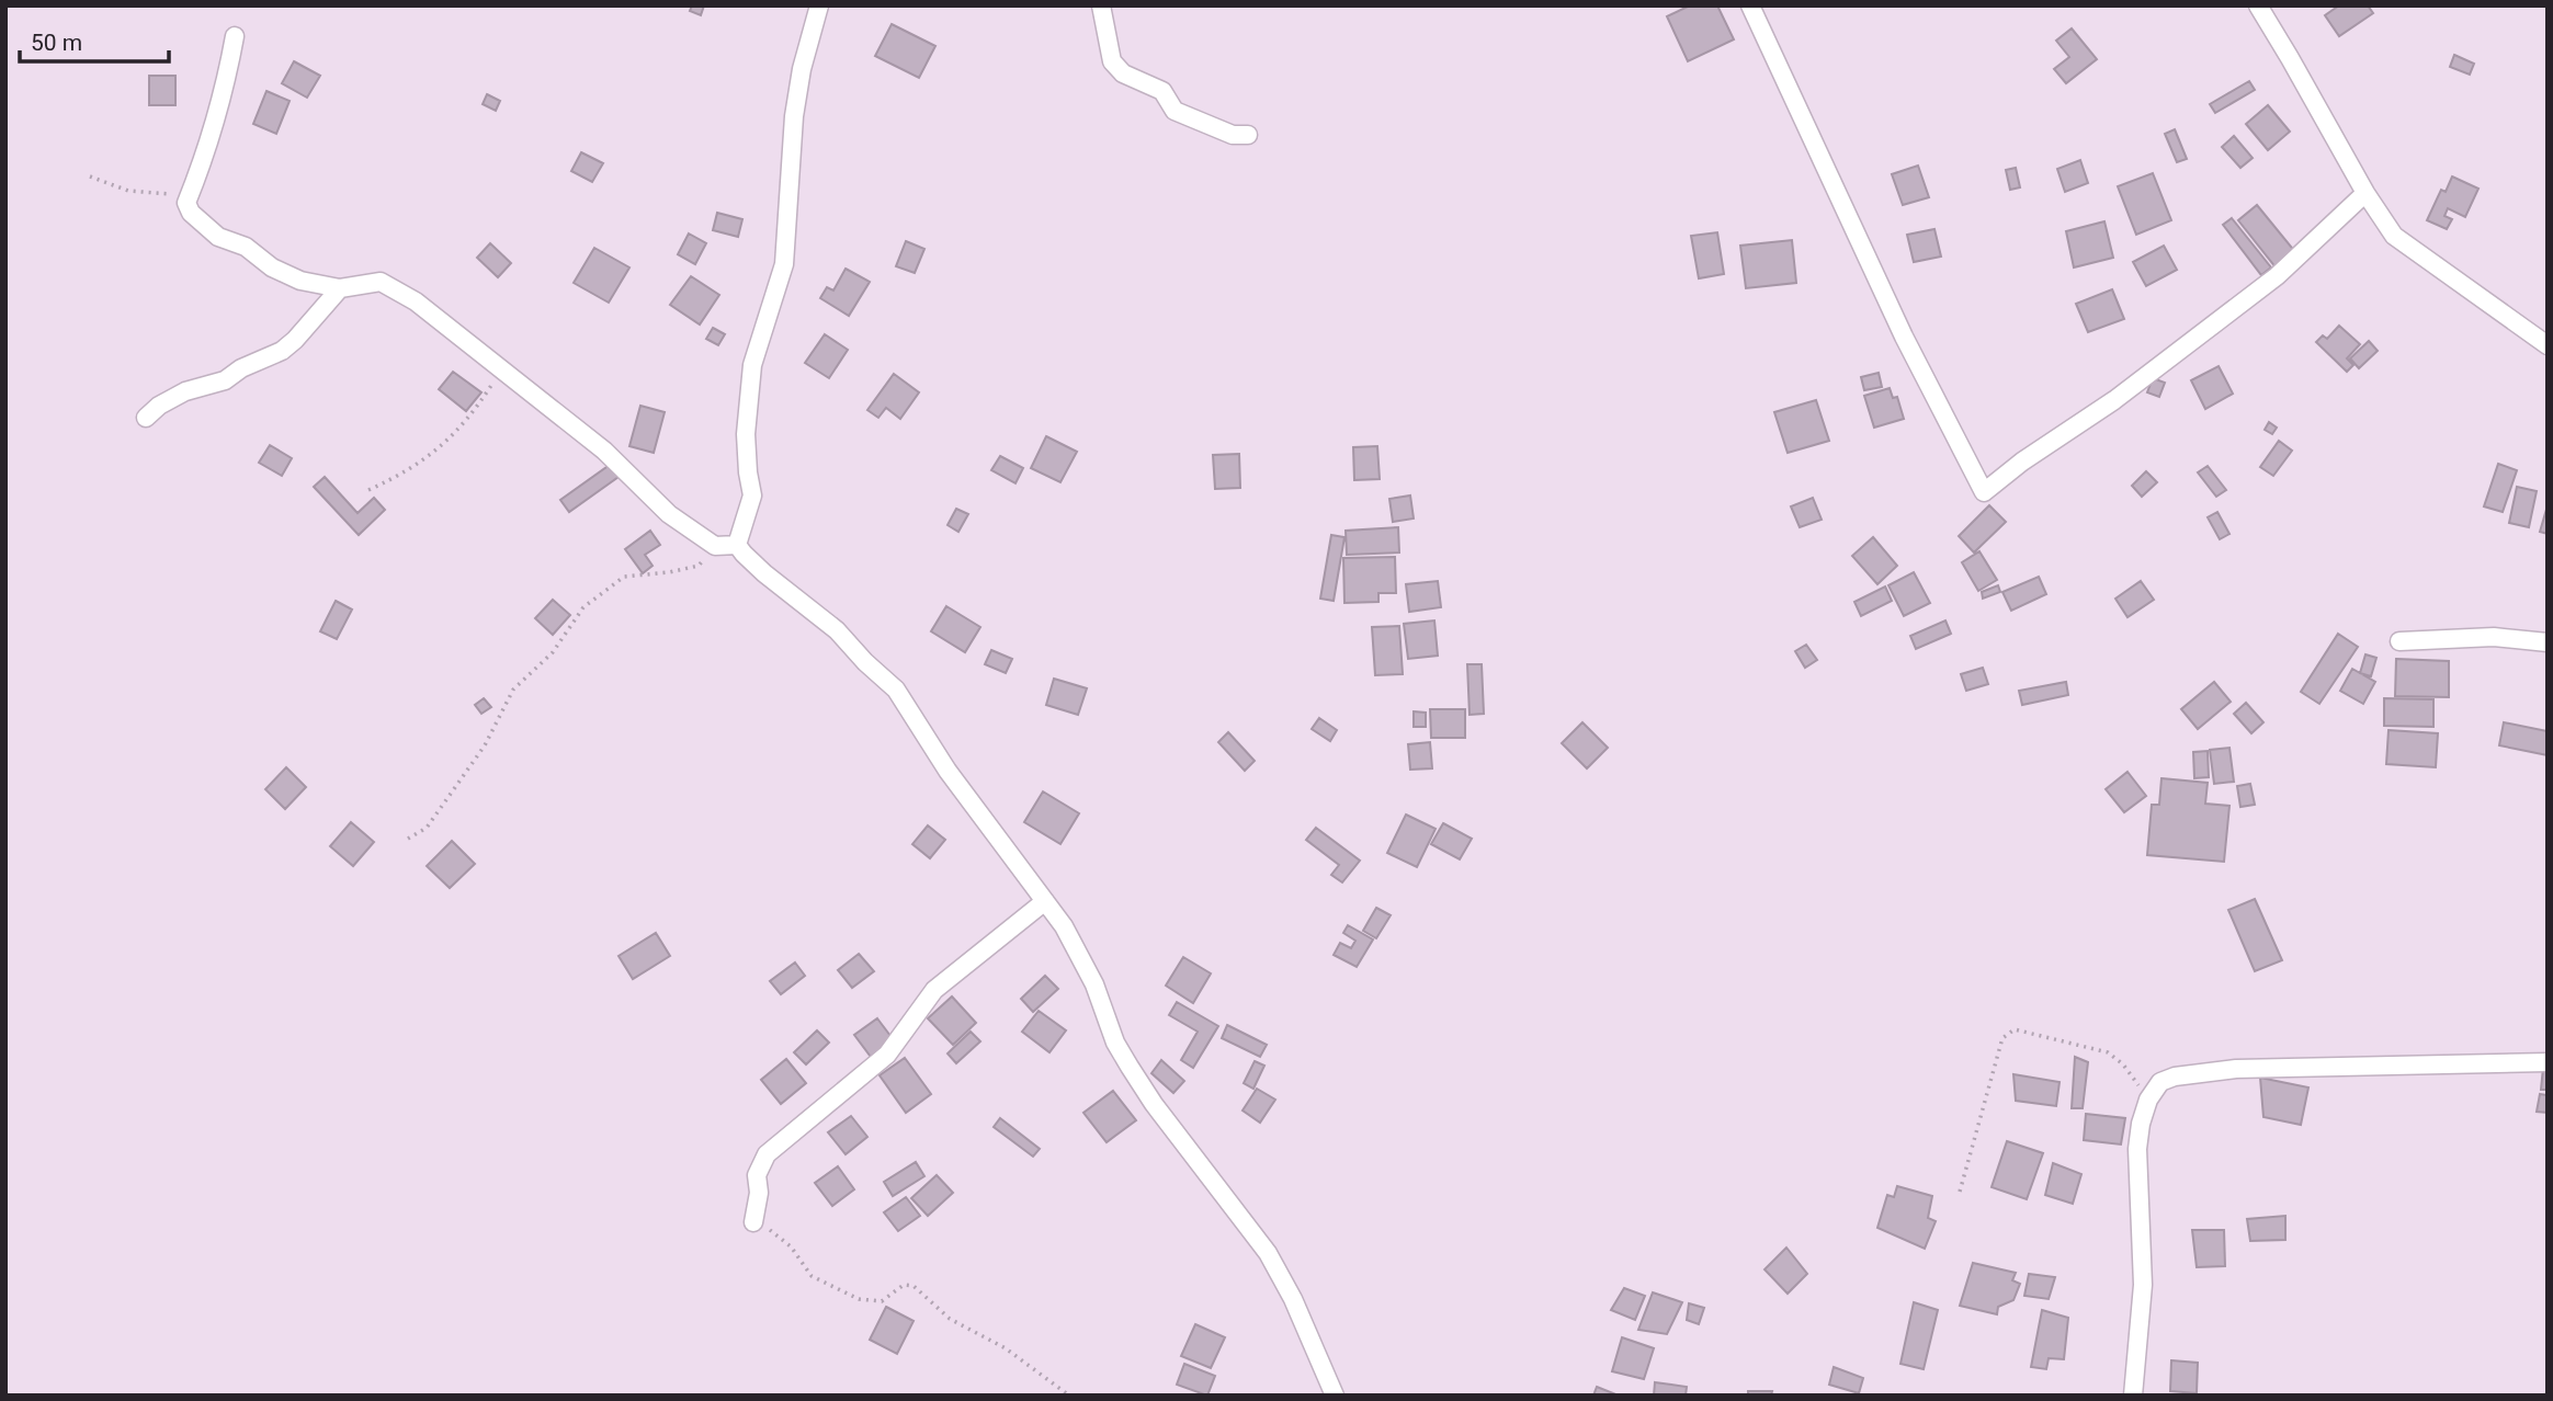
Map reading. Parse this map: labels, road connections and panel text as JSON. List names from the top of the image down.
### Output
{
  "scale_bar": "50 m"
}
